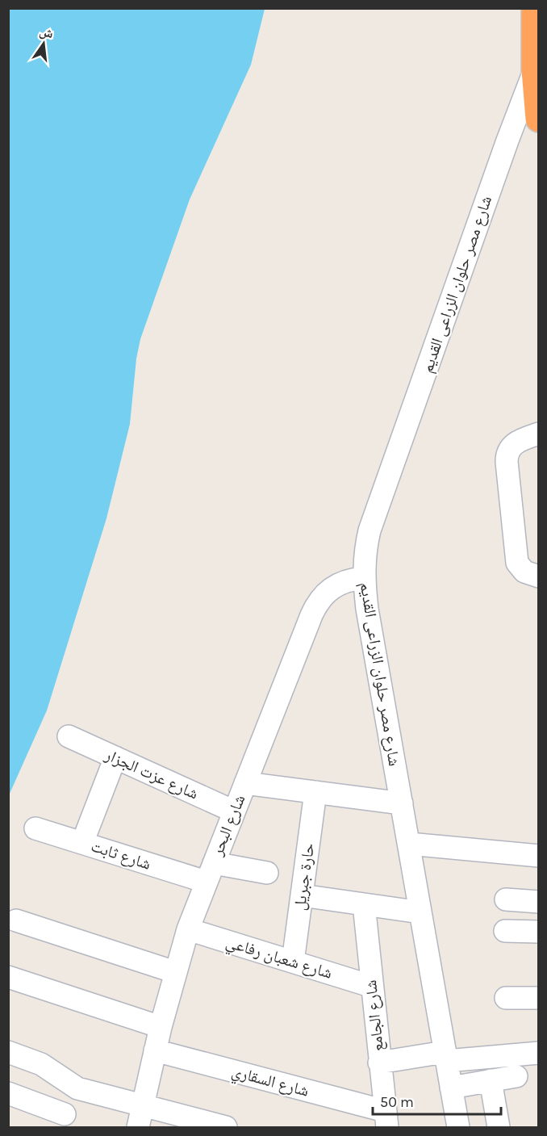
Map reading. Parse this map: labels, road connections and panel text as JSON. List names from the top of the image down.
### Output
{
  "streets": {
    "street": [
      "شارع مصر حلوان الزراعى القديم",
      "شارع عزت الجزار",
      "شارع البحر",
      "شارع ثابت",
      "حارة جبريل",
      "شارع شعبان رفاعي",
      "شارع الجامع",
      "شارع السقاري"
    ]
  },
  "crossings": [
    ["شارع مصر حلوان الزراعى القديم", "شارع البحر"],
    ["شارع عزت الجزار", "شارع البحر"],
    ["شارع البحر", "شارع ثابت"],
    ["شارع البحر", "شارع شعبان رفاعي"],
    ["شارع البحر", "شارع السقاري"],
    ["حارة جبريل", "شارع شعبان رفاعي"],
    ["شارع شعبان رفاعي", "شارع الجامع"],
    ["شارع الجامع", "شارع السقاري"]
  ],
  "scale_bar": "50 m",
  "north": "top"
}
